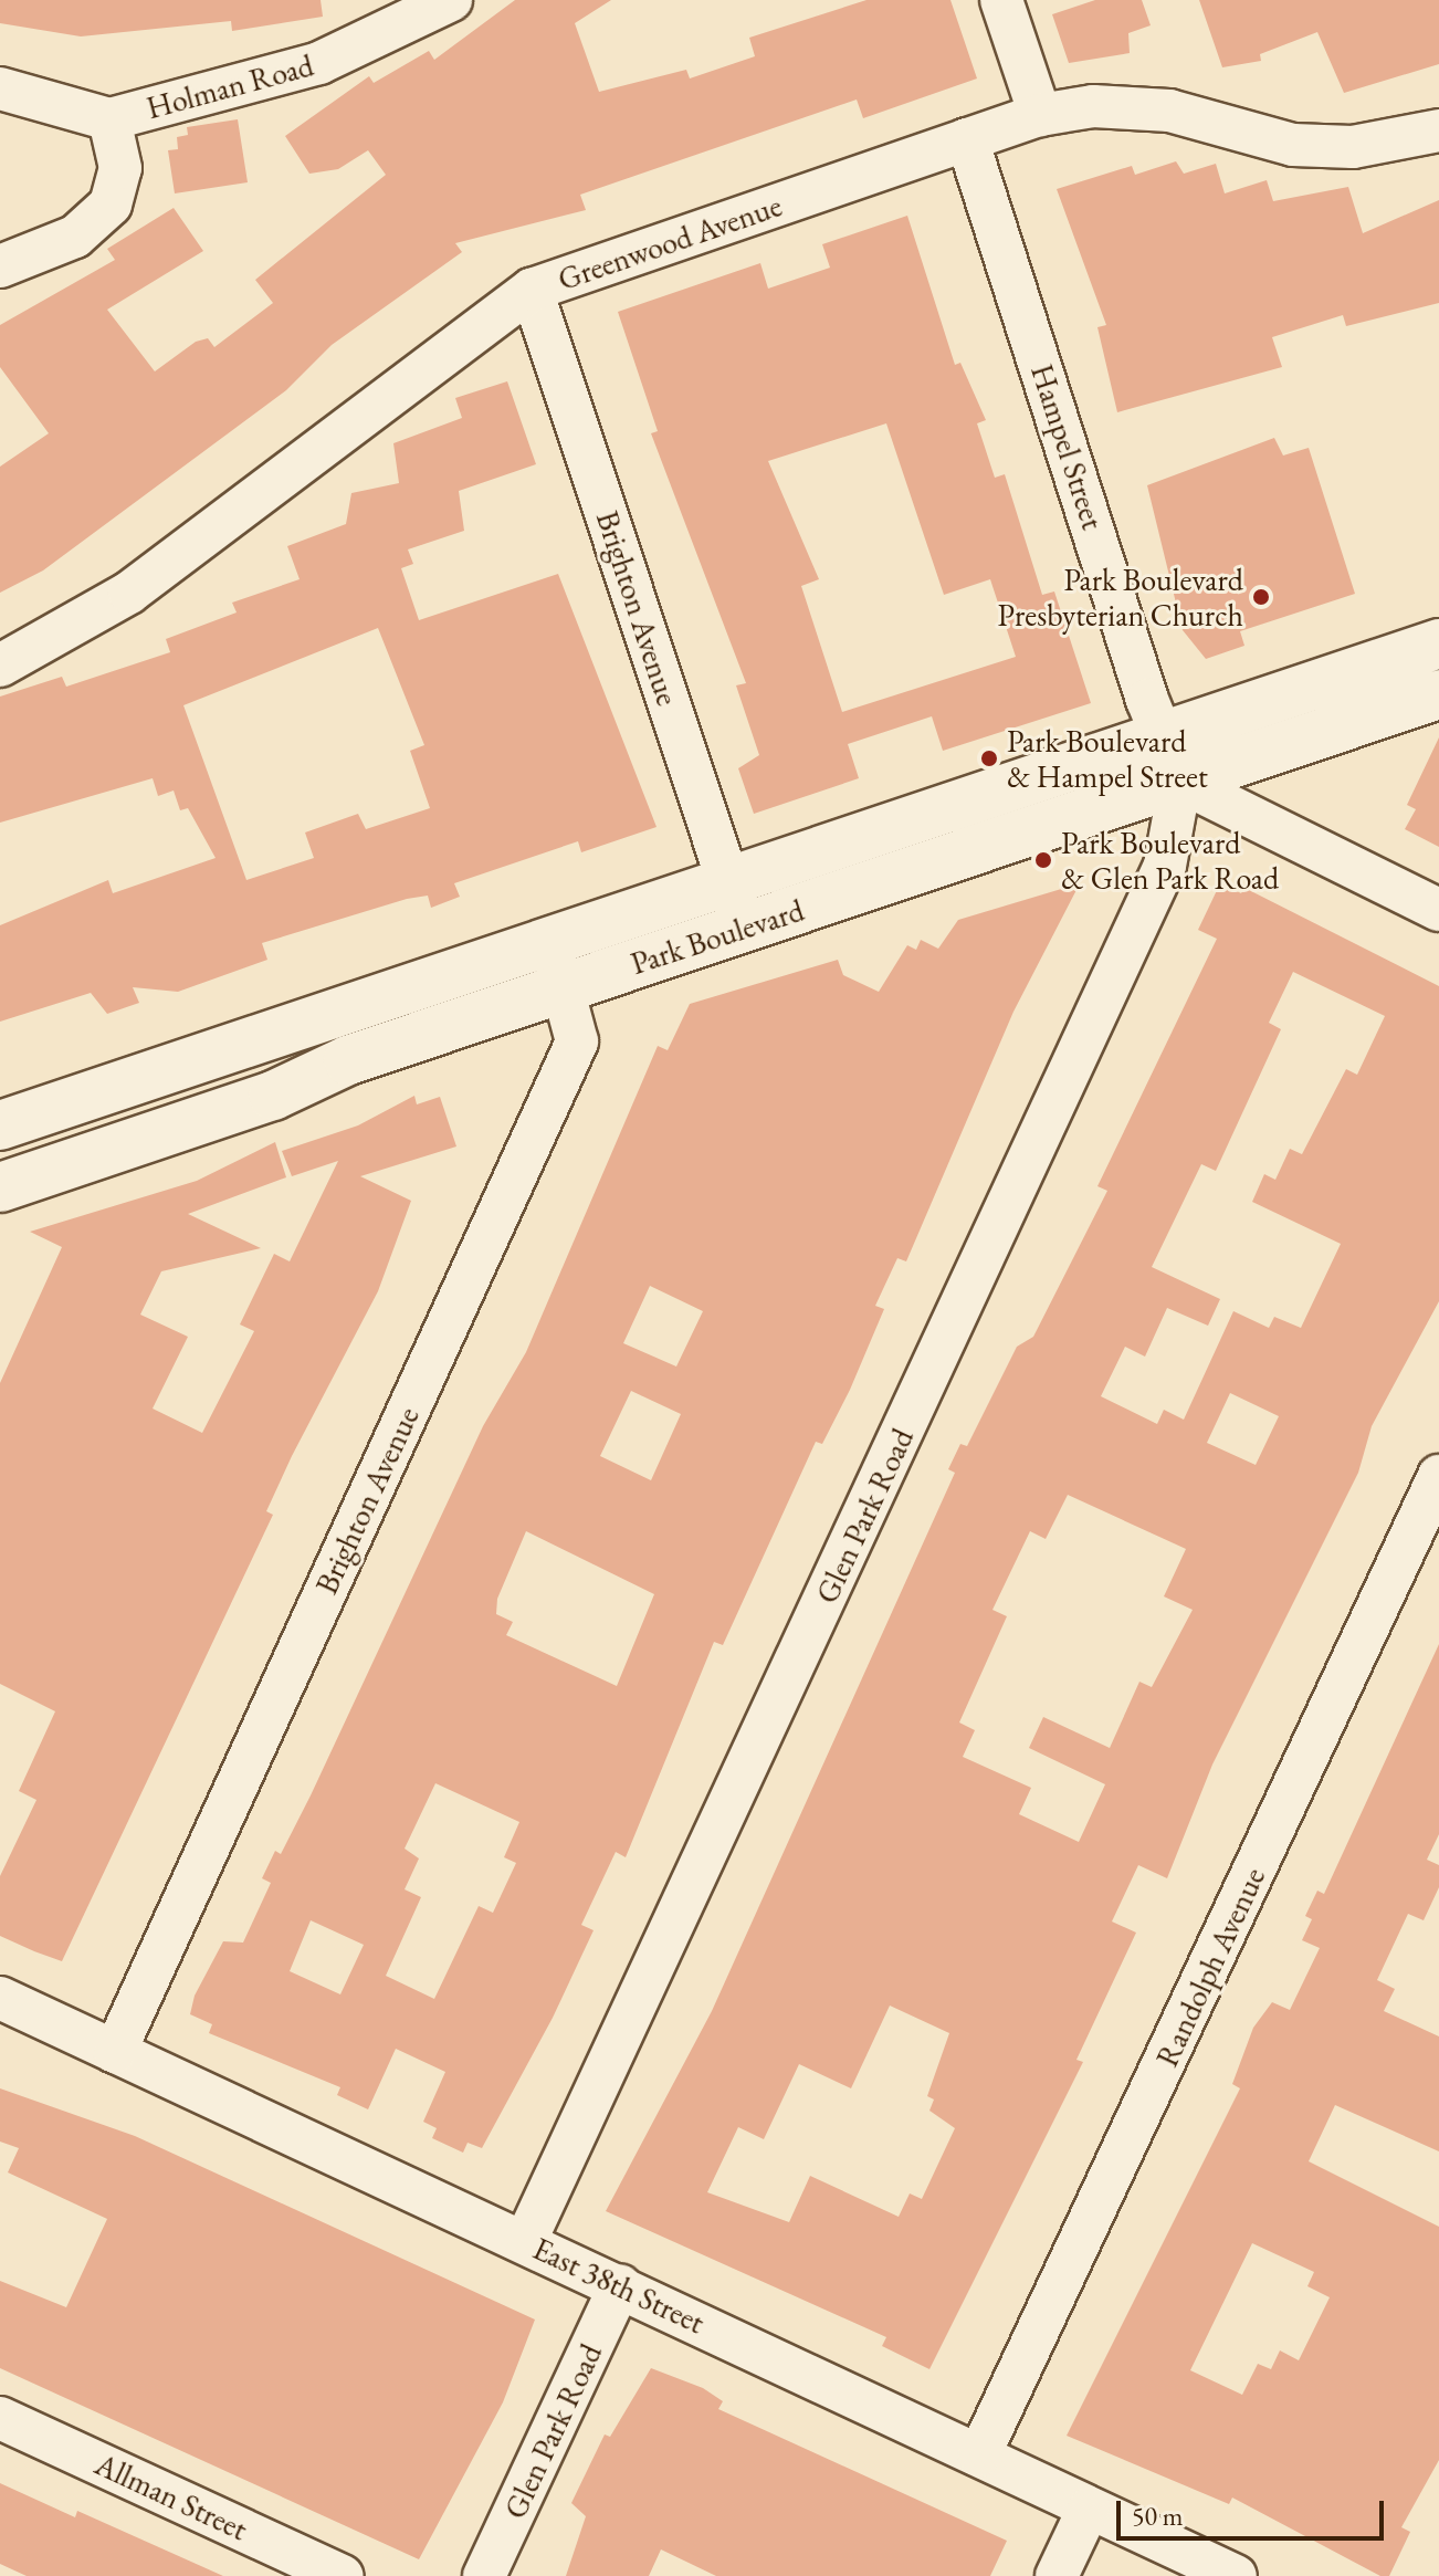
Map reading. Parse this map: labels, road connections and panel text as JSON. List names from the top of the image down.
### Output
{
  "streets": {
    "main road": ["Park Boulevard"],
    "street": [
      "Holman Road",
      "Greenwood Avenue",
      "Hampel Street",
      "Brighton Avenue",
      "Glen Park Road",
      "Randolph Avenue",
      "East 38th Street",
      "Allman Street"
    ]
  },
  "crossings": [
    ["Greenwood Avenue", "Hampel Street"],
    ["Greenwood Avenue", "Brighton Avenue"],
    ["Hampel Street", "Park Boulevard"],
    ["Hampel Street", "Glen Park Road"],
    ["Brighton Avenue", "Park Boulevard"],
    ["Brighton Avenue", "East 38th Street"],
    ["Park Boulevard", "Glen Park Road"],
    ["Glen Park Road", "East 38th Street"],
    ["Randolph Avenue", "East 38th Street"]
  ],
  "places": ["Park Boulevard Presbyterian Church", "Park Boulevard & Hampel Street", "Park Boulevard & Glen Park Road"],
  "scale_bar": "50 m"
}
